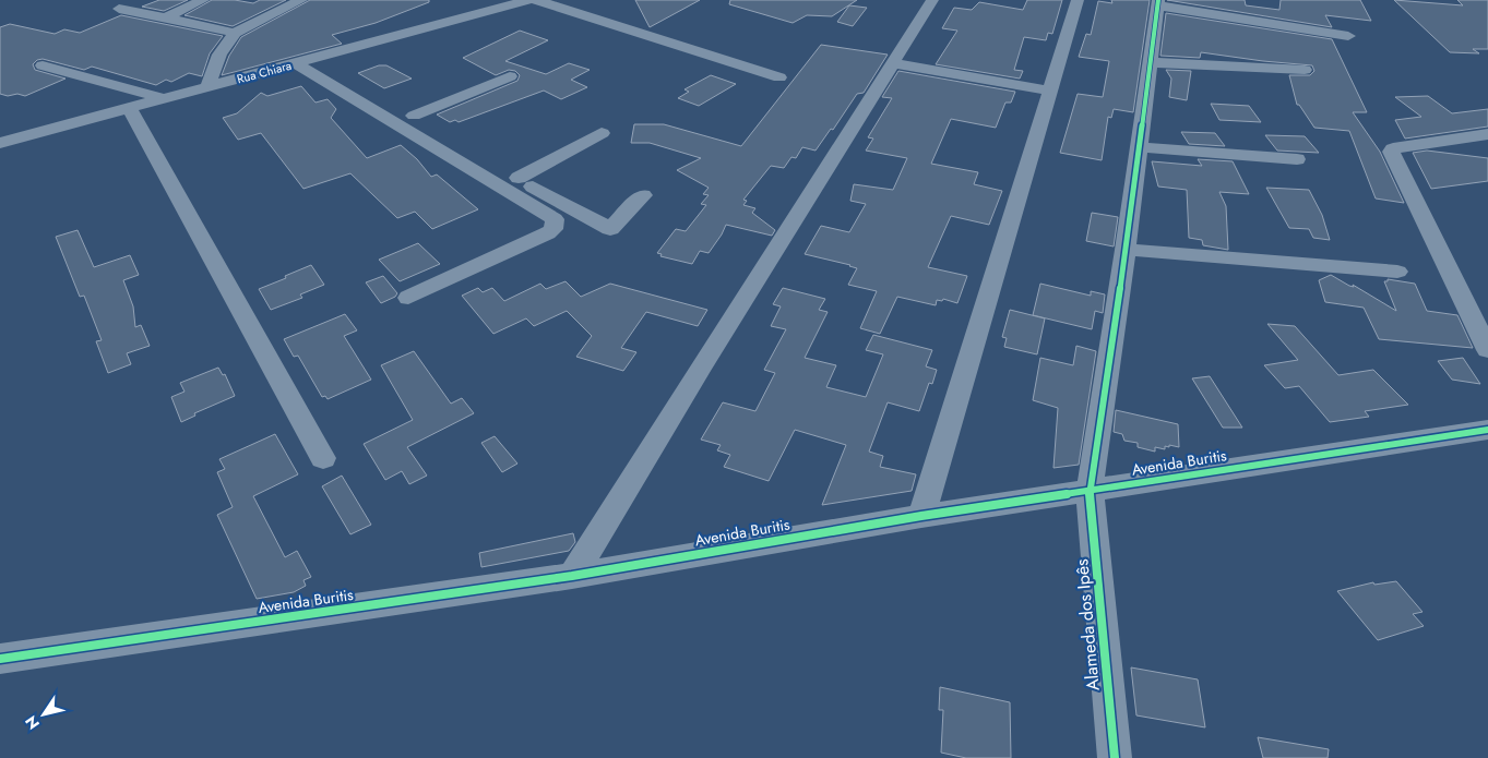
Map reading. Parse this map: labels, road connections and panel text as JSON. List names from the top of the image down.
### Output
{
  "streets": {
    "street": ["Rua Chiara", "Avenida Buritis", "Alameda dos Ipês"]
  },
  "crossings": [
    ["Avenida Buritis", "Alameda dos Ipês"]
  ],
  "north": "bottom left"
}
